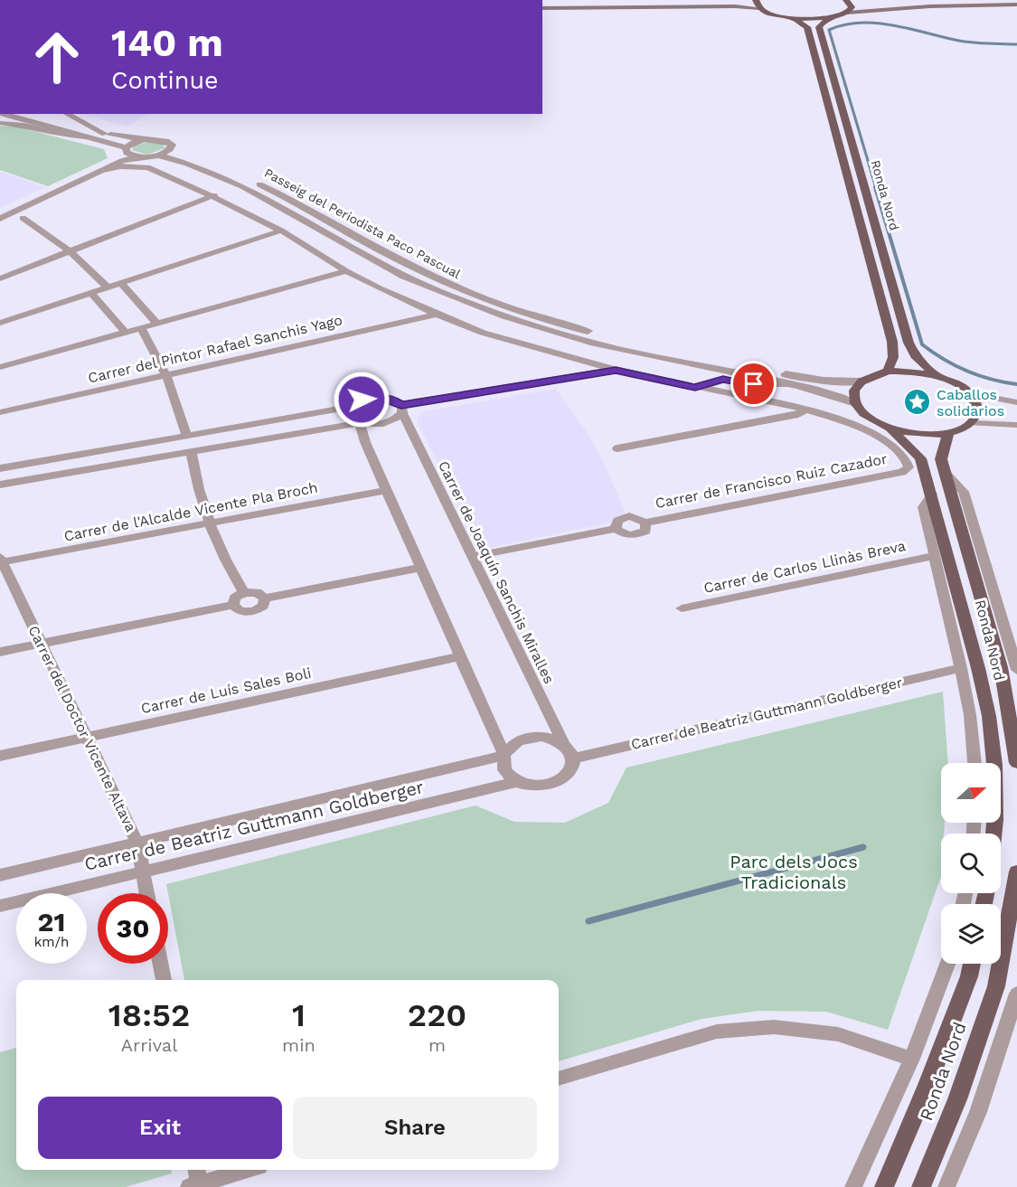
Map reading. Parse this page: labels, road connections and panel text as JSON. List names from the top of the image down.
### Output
{
  "streets": {
    "main road": ["Ronda Nord"],
    "street": [
      "Passeig del Periodista Paco Pascual",
      "Carrer del Pintor Rafael Sanchis Yago",
      "Carrer de Francisco Ruiz Cazador",
      "Carrer de l'Alcalde Vicente Pla Broch",
      "Carrer de Carlos Llinàs Breva",
      "Carrer de Joaquín Sanchis Miralles",
      "Carrer de Luís Sales Boli",
      "Carrer de Beatriz Guttmann Goldberger",
      "Carrer del Doctor Vicente Altava"
    ]
  },
  "crossings": [
    ["Carrer de l'Alcalde Vicente Pla Broch", "Carrer del Doctor Vicente Altava"],
    ["Carrer de Joaquín Sanchis Miralles", "Carrer de Beatriz Guttmann Goldberger"],
    ["Carrer de Luís Sales Boli", "Carrer del Doctor Vicente Altava"],
    ["Carrer de Beatriz Guttmann Goldberger", "Carrer del Doctor Vicente Altava"]
  ],
  "parks": ["Parc dels Jocs Tradicionals"],
  "places": {
    "place": ["Caballos solidarios"]
  },
  "north": "right",
  "page": {
    "turn": ["140 m", "Continue"],
    "speed": "21 km/h",
    "limit": "30",
    "eta": [
      "18:52",
      "Arrival",
      "1",
      "min",
      "220",
      "m"
    ],
    "buttons": ["Exit", "Share"]
  }
}
